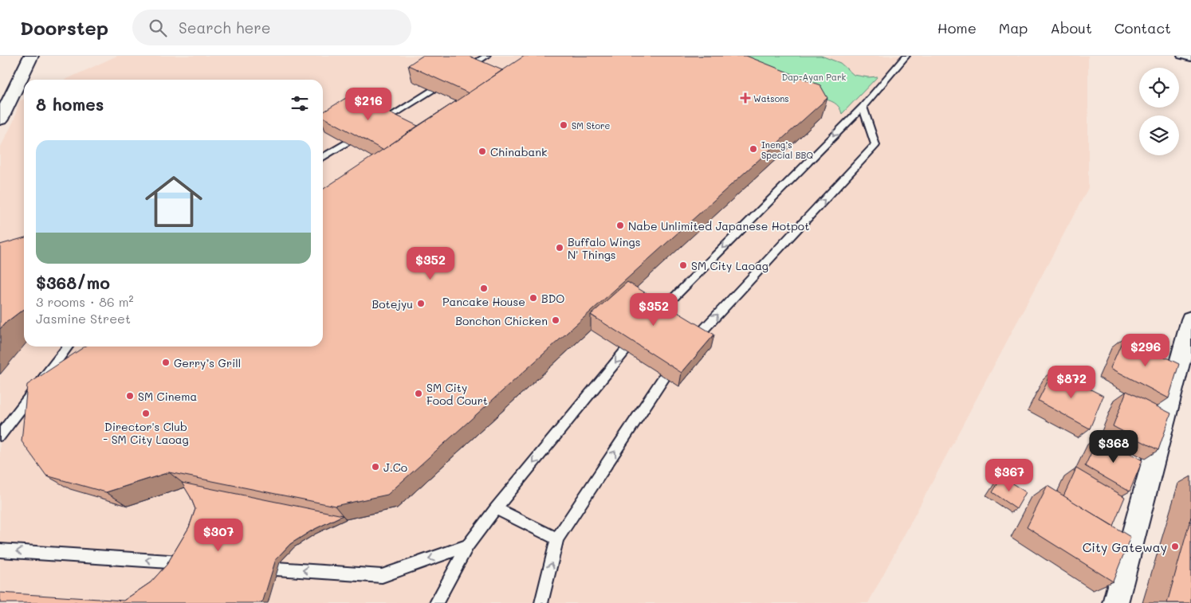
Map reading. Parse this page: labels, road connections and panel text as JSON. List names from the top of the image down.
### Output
{
  "parks": ["Dap-Ayan Park"],
  "places": {
    "health": ["Watsons"],
    "other": [
      "SM Store",
      "Ineng’s Special BBQ",
      "Chinabank",
      "Nabe Unlimited Japanese Hotpot",
      "Buffalo Wings N' Things",
      "SM City Laoag",
      "Pancake House",
      "BDO",
      "Botejyu",
      "Bonchon Chicken",
      "Gerry’s Grill",
      "SM City Food Court",
      "SM Cinema",
      "Director's Club - SM City Laoag",
      "J.Co",
      "City Gateway"
    ]
  },
  "page": {
    "header": "Doorstep",
    "search": "Search here",
    "nav": [
      "Home",
      "Map",
      "About",
      "Contact"
    ],
    "heading": "8 homes",
    "price": [
      "$216",
      "$352",
      "$352",
      "$296",
      "$872",
      "$368",
      "$367",
      "$307"
    ],
    "list": [
      {
        "name": "$368/mo",
        "note": "3 rooms · 86 m² · Jasmine Street"
      }
    ]
  }
}
